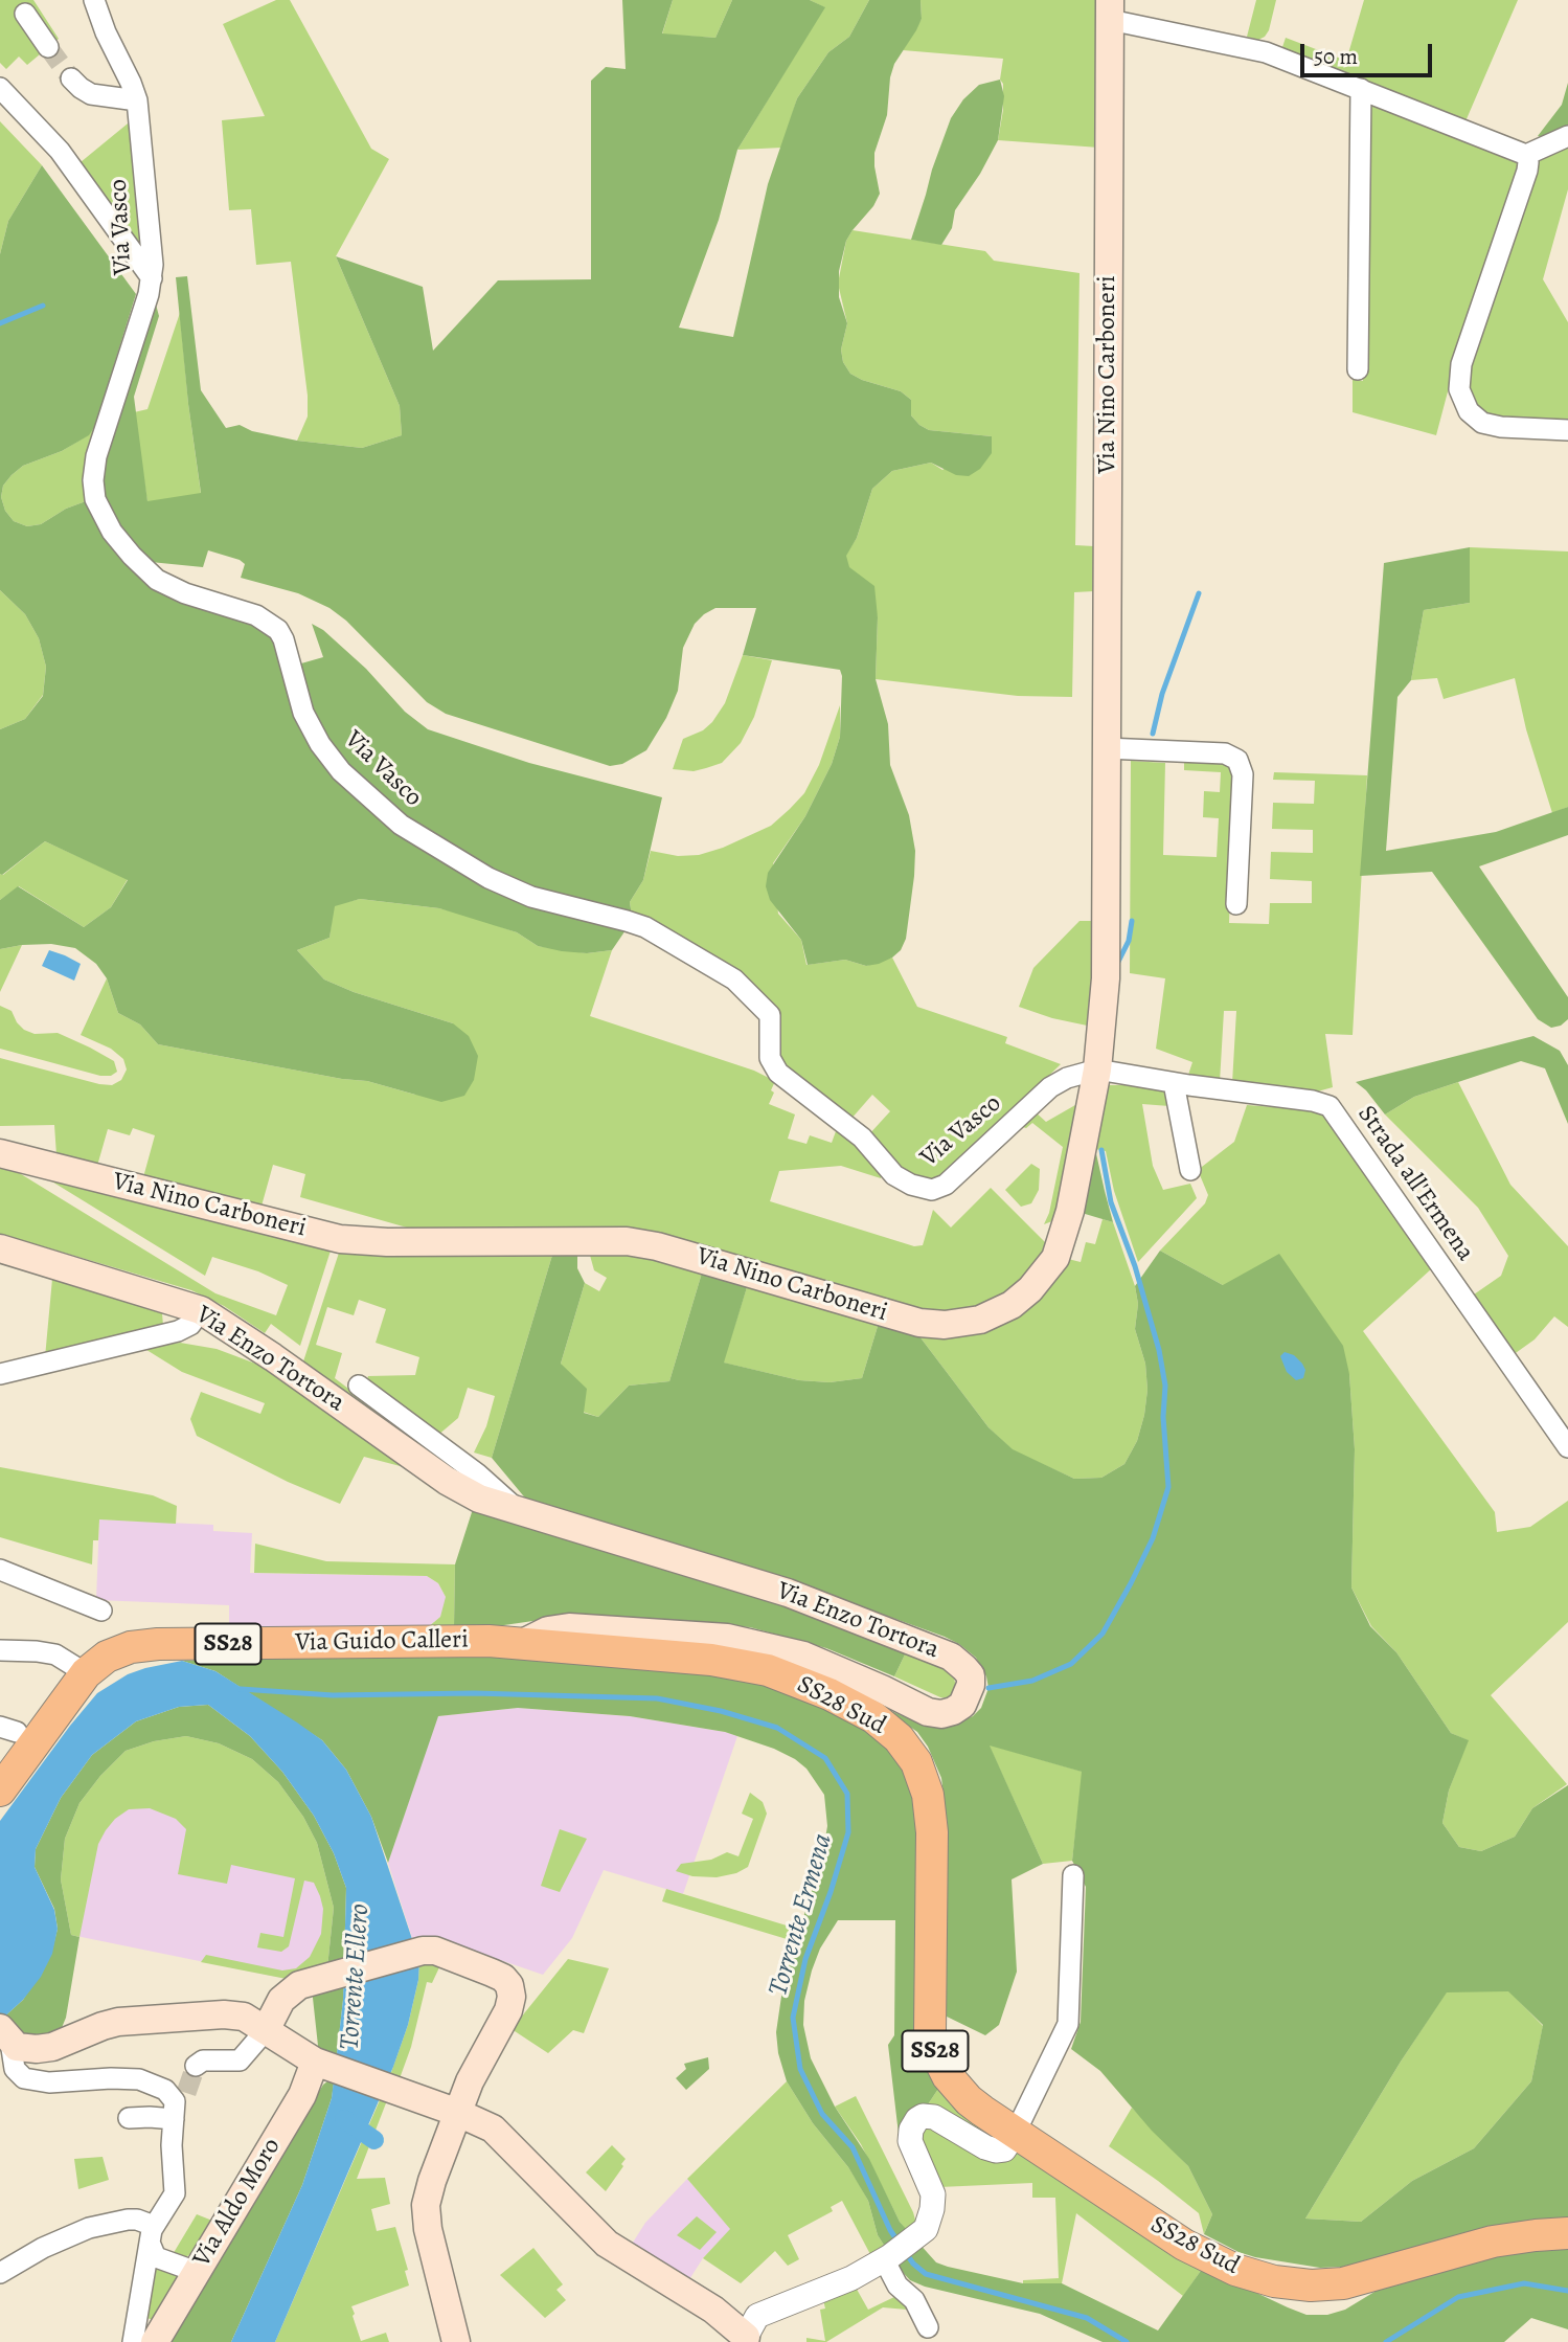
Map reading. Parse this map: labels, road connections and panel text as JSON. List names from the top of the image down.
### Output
{
  "streets": {
    "main road": [
      "Via Nino Carboneri",
      "Via Enzo Tortora",
      "Via Guido Calleri",
      "SS28",
      "SS28 Sud",
      "Via Aldo Moro"
    ],
    "street": ["Via Vasco", "Strada all'Ermena"]
  },
  "crossings": [
    ["Via Vasco", "Via Nino Carboneri"],
    ["Via Vasco", "Strada all'Ermena"],
    ["Via Nino Carboneri", "Strada all'Ermena"],
    ["Via Enzo Tortora", "Via Guido Calleri"],
    ["Via Enzo Tortora", "SS28 Sud"],
    ["Via Guido Calleri", "SS28 Sud"]
  ],
  "water": ["Torrente Ermena", "Torrente Ellero"],
  "scale_bar": "50 m"
}
